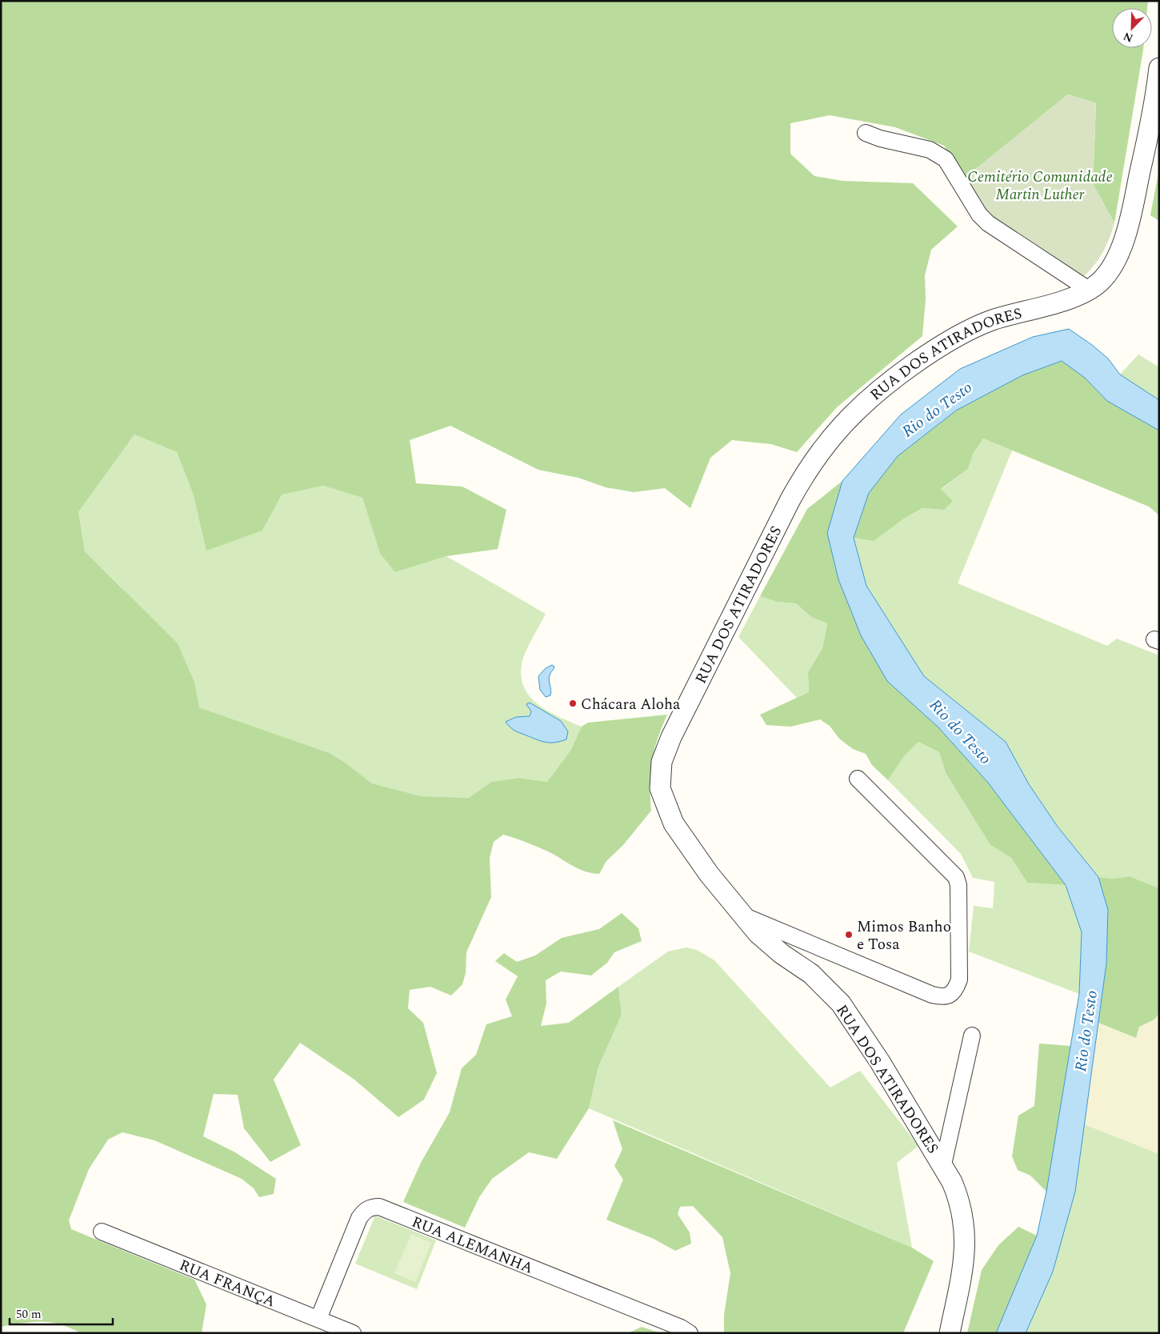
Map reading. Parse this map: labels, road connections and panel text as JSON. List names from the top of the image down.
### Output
{
  "streets": {
    "street": ["RUA DOS ATIRADORES", "RUA ALEMANHA", "RUA FRANÇA"]
  },
  "crossings": [
    ["RUA ALEMANHA", "RUA FRANÇA"]
  ],
  "water": ["Rio do Testo"],
  "parks": ["Cemitério Comunidade Martin Luther"],
  "places": ["Chácara Aloha", "Mimos Banho e Tosa"],
  "scale_bar": "50 m",
  "north": "bottom left"
}
